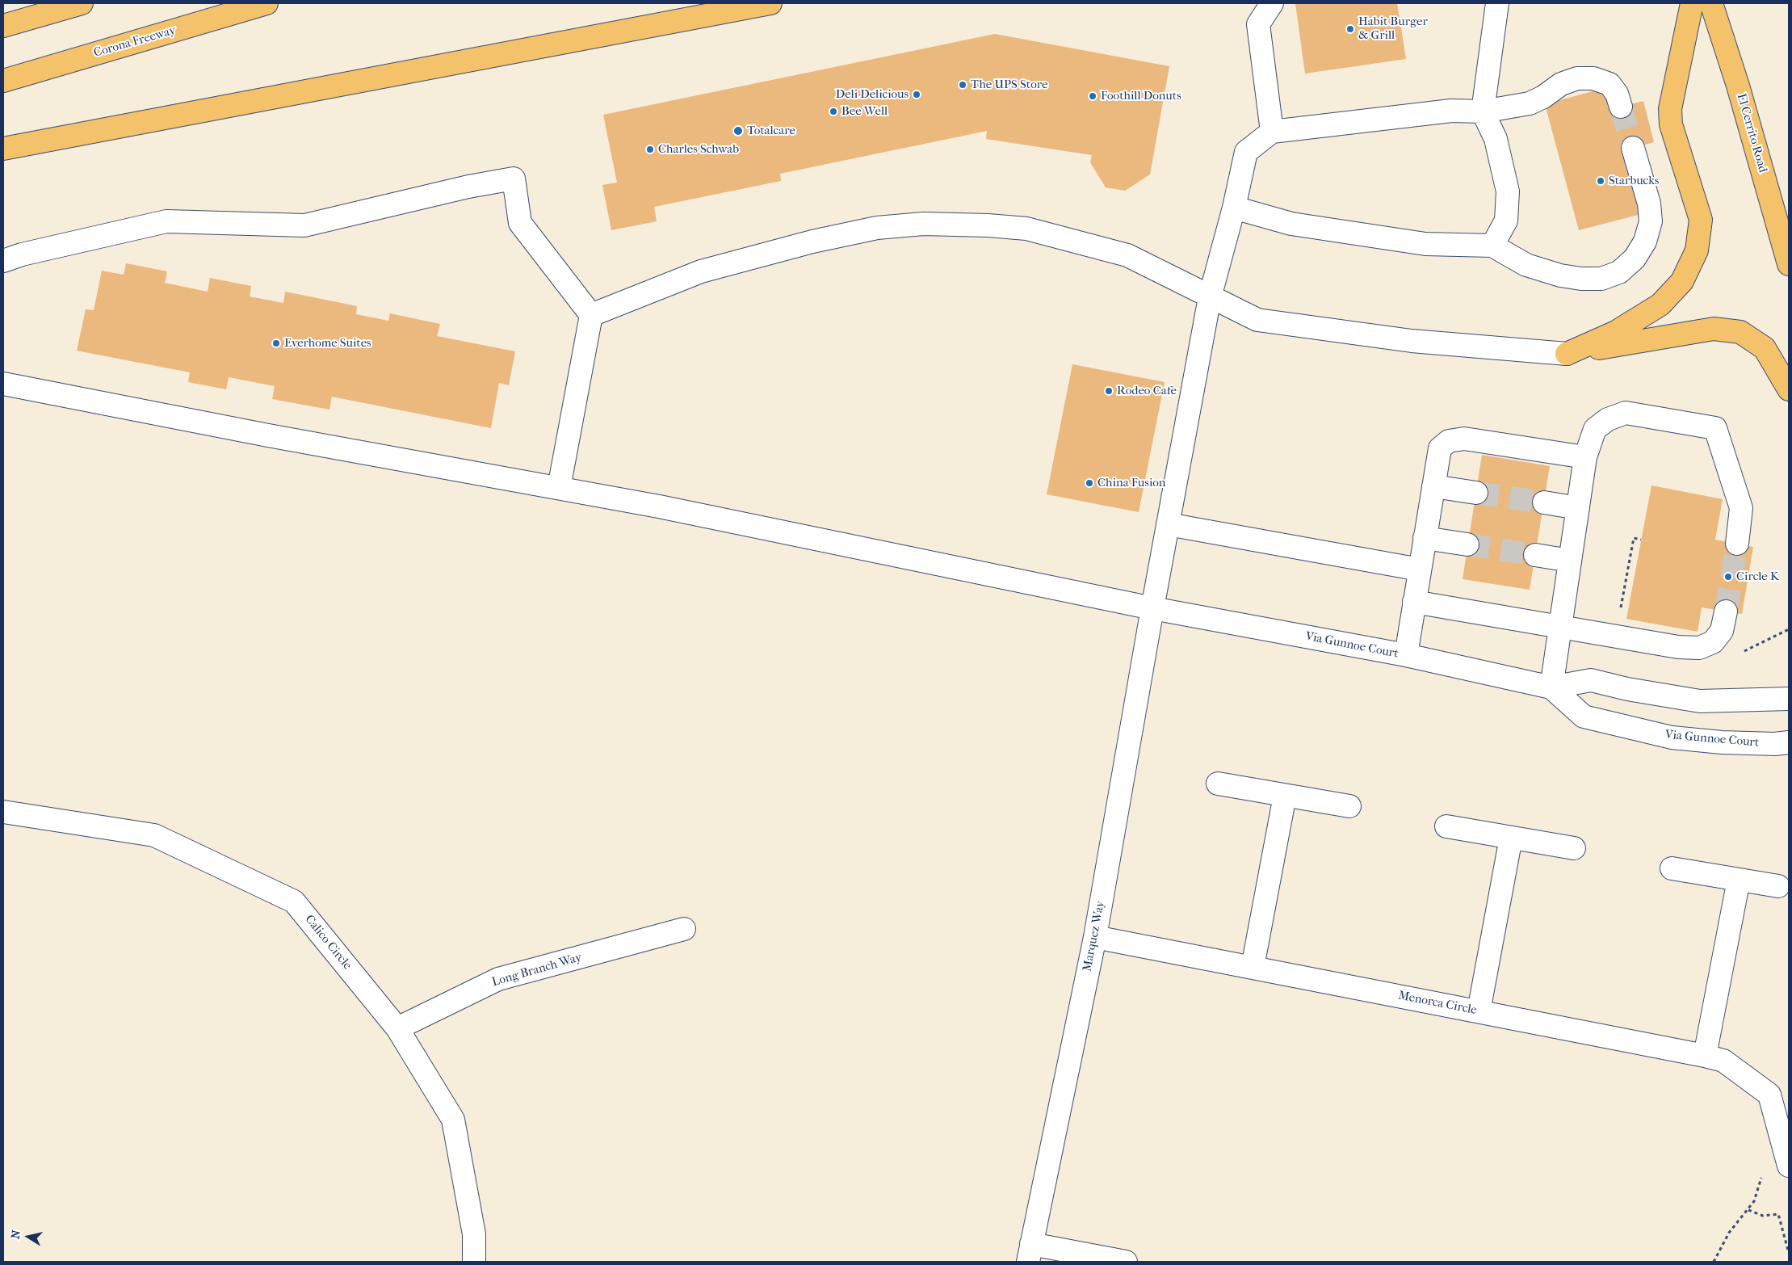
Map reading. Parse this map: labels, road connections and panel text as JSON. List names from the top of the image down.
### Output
{
  "streets": {
    "main road": ["Corona Freeway", "El Cerrito Road"],
    "street": [
      "Via Gunnoe Court",
      "Marquez Way",
      "Calico Circle",
      "Long Branch Way",
      "Menorca Circle"
    ]
  },
  "crossings": [
    ["Via Gunnoe Court", "Marquez Way"],
    ["Marquez Way", "Menorca Circle"],
    ["Calico Circle", "Long Branch Way"]
  ],
  "places": [
    "Habit Burger & Grill",
    "The UPS Store",
    "Deli Delicious",
    "Foothill Donuts",
    "Bee Well",
    "Totalcare",
    "Charles Schwab",
    "Starbucks",
    "Everhome Suites",
    "Rodeo Cafe",
    "China Fusion",
    "Circle K"
  ],
  "north": "left"
}
